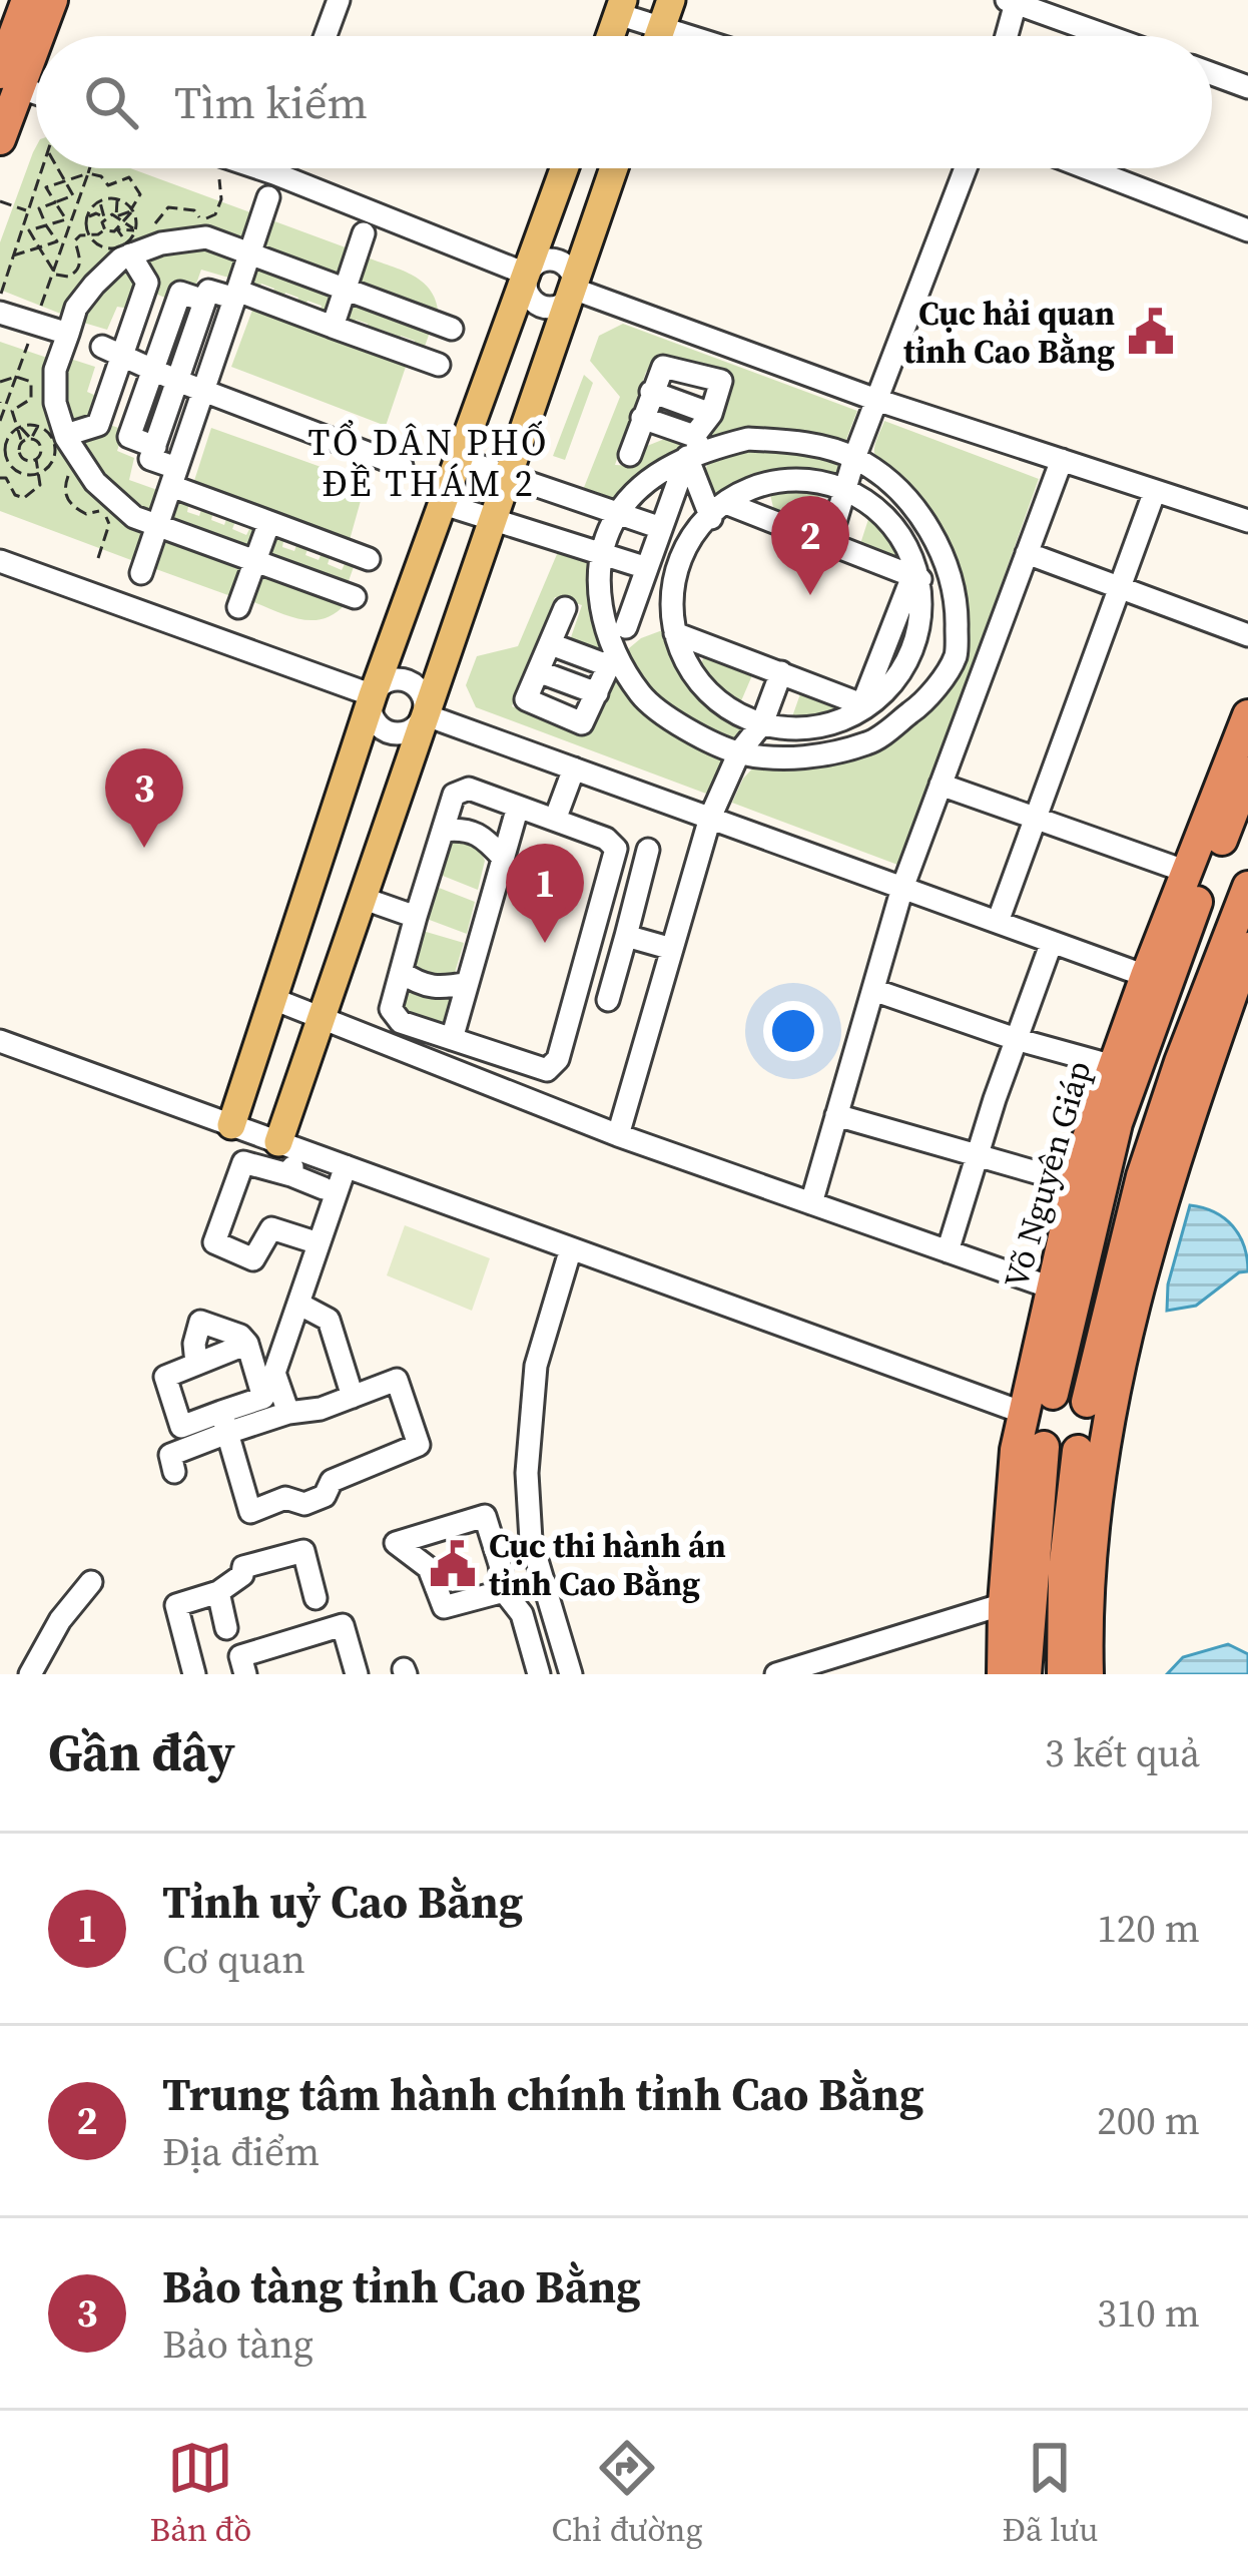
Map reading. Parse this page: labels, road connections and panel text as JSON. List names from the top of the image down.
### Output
{
  "streets": {
    "highway": ["Võ Nguyên Giáp"]
  },
  "districts": ["TỔ DÂN PHỐ ĐỀ THÁM 2"],
  "places": {
    "public building": ["Cục hải quan tỉnh Cao Bằng", "Cục thi hành án tỉnh Cao Bằng"]
  },
  "page": {
    "search": "Tìm kiếm",
    "pins": ["2", "3", "1"],
    "heading": ["Gần đây", "3 kết quả"],
    "list": [
      {
        "mark": "1",
        "name": "Tỉnh uỷ Cao Bằng",
        "note": "Cơ quan",
        "value": "120 m"
      },
      {
        "mark": "2",
        "name": "Trung tâm hành chính tỉnh Cao Bằng",
        "note": "Địa điểm",
        "value": "200 m"
      },
      {
        "mark": "3",
        "name": "Bảo tàng tỉnh Cao Bằng",
        "note": "Bảo tàng",
        "value": "310 m"
      }
    ],
    "nav": ["Bản đồ", "Chỉ đường", "Đã lưu"]
  }
}
